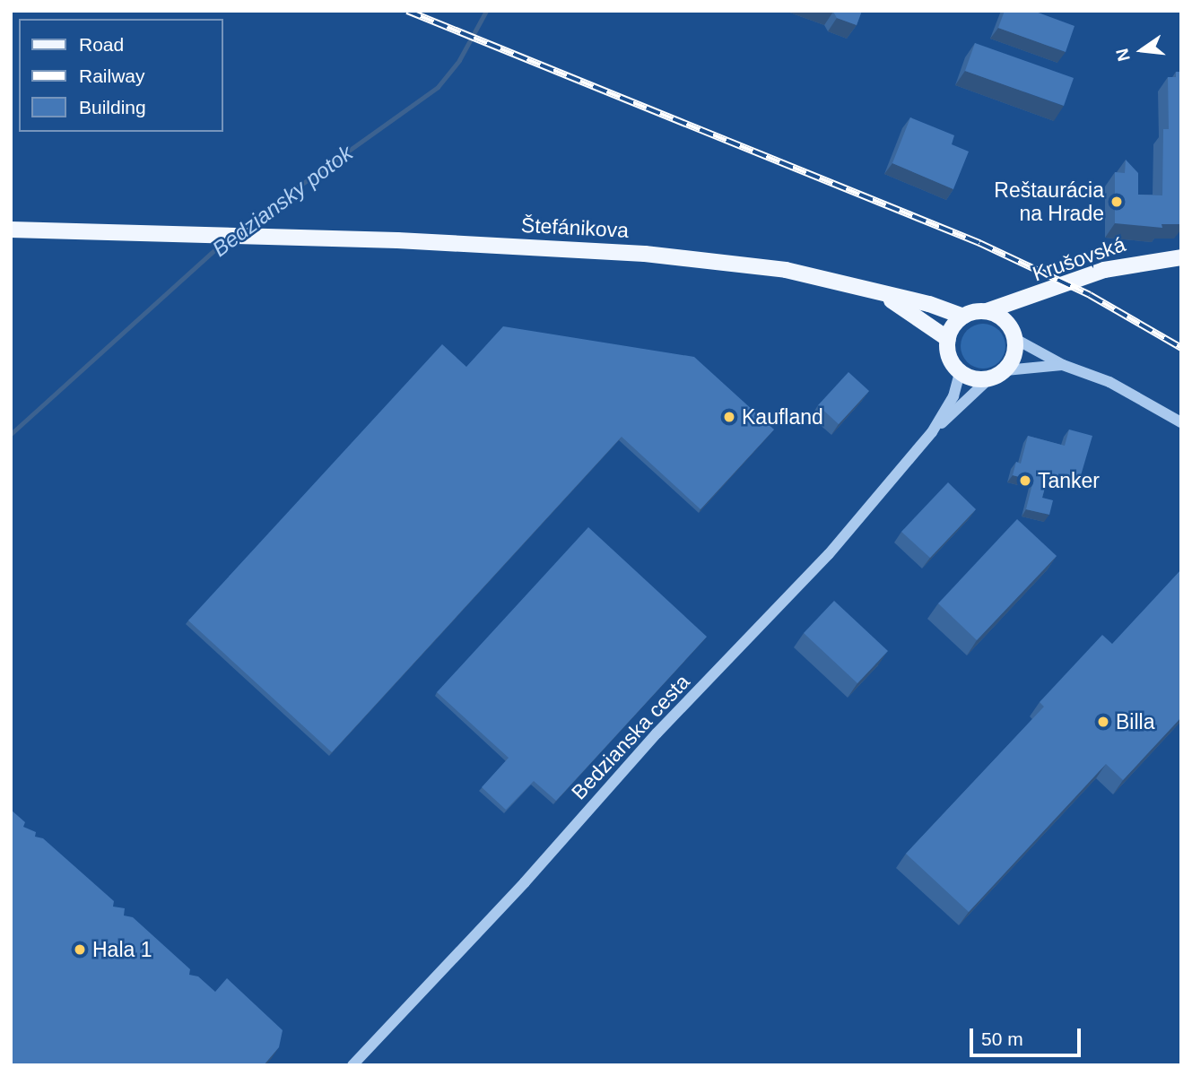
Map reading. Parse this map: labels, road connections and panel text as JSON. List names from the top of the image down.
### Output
{
  "streets": {
    "main road": ["Štefánikova", "Krušovská"],
    "street": ["Bedzianska cesta"]
  },
  "crossings": [
    ["Krušovská", "Bedzianska cesta"]
  ],
  "water": ["Bedziansky potok"],
  "places": [
    "Reštaurácia na Hrade",
    "Kaufland",
    "Tanker",
    "Billa",
    "Hala 1"
  ],
  "legend": ["Road", "Railway", "Building"],
  "scale_bar": "50 m",
  "north": "left"
}
